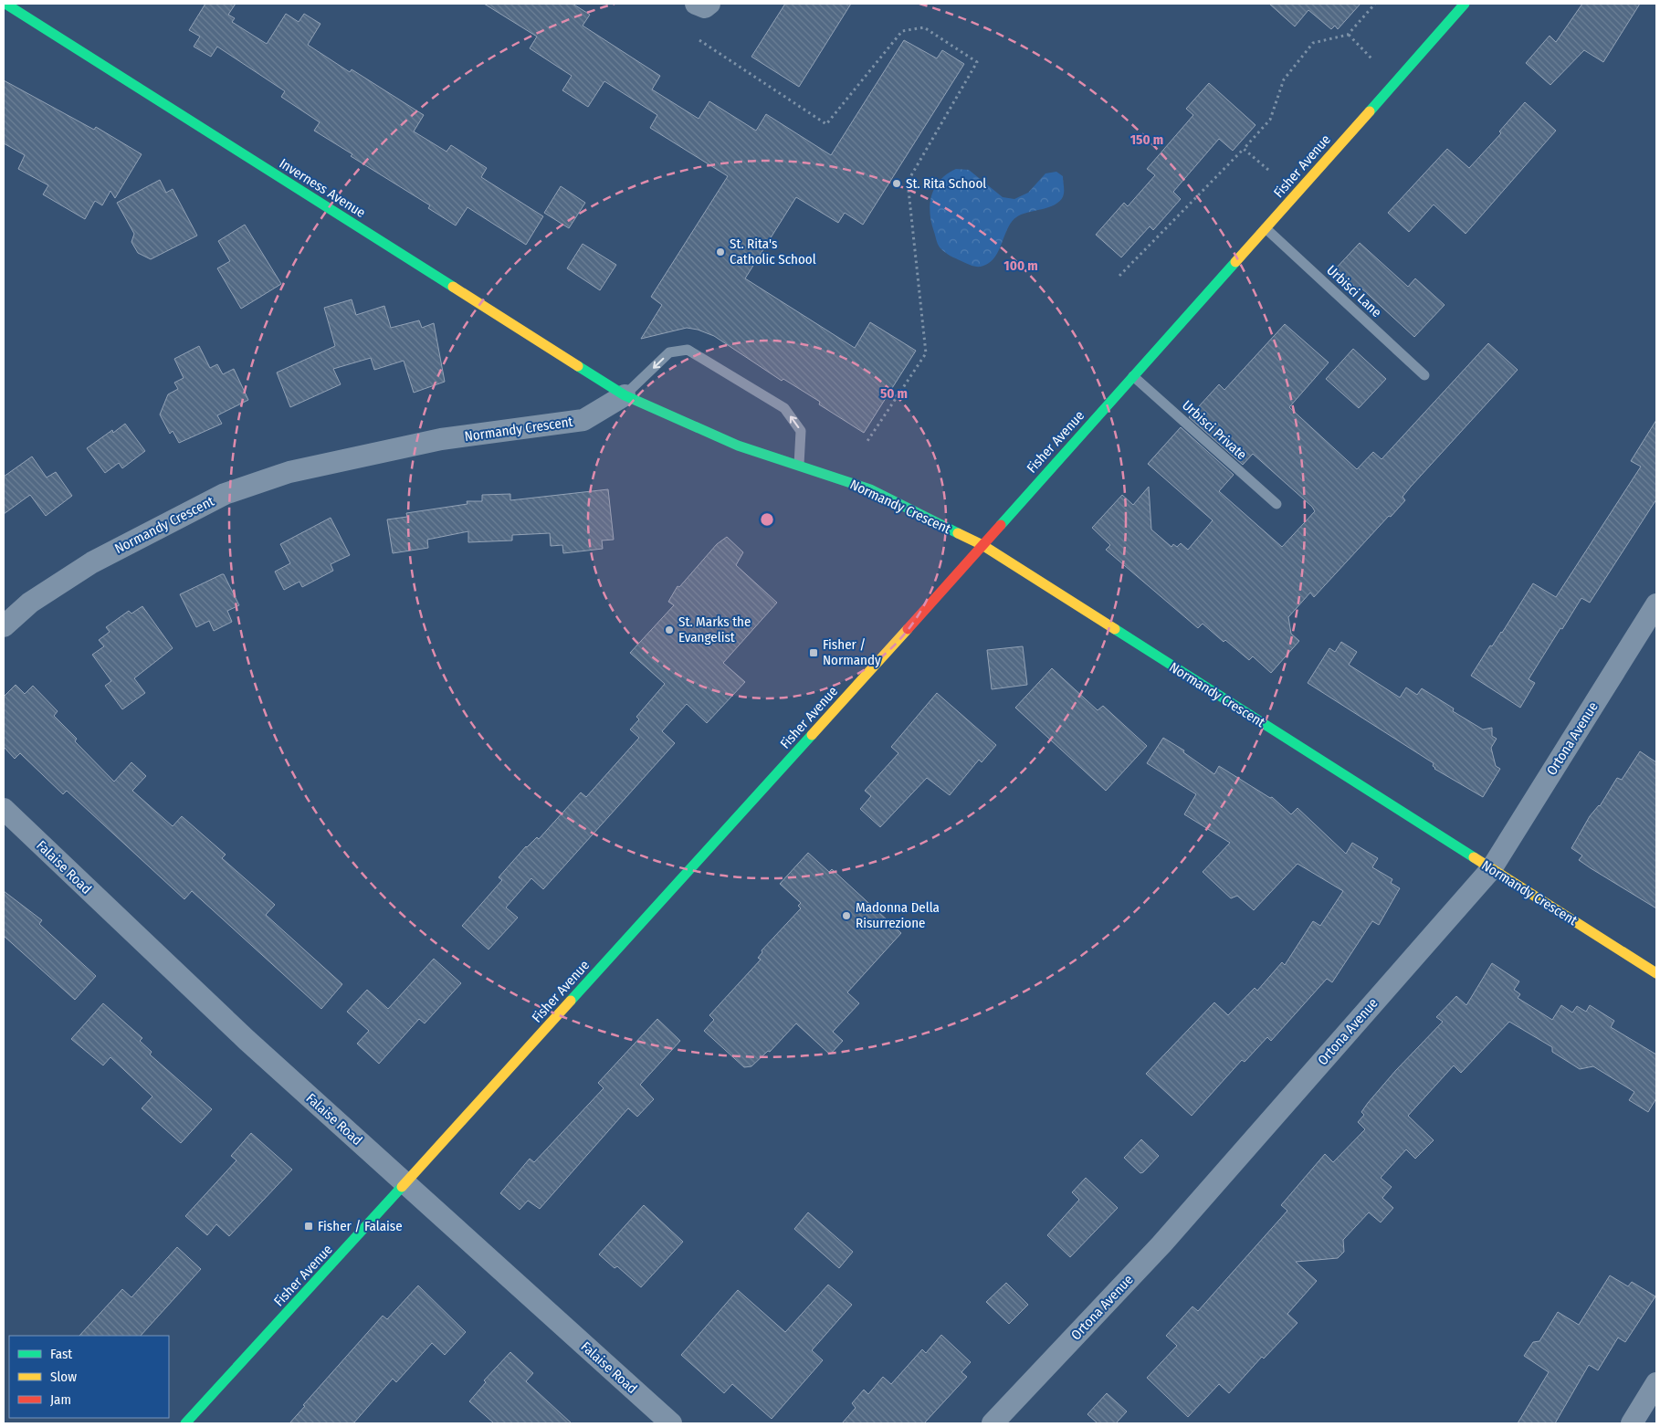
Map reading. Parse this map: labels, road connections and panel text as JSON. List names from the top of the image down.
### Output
{
  "streets": {
    "street": [
      "Fisher Avenue",
      "Inverness Avenue",
      "Normandy Crescent",
      "Ortona Avenue",
      "Falaise Road"
    ],
    "lane": ["Urbisci Lane", "Urbisci Private"]
  },
  "crossings": [
    ["Fisher Avenue", "Urbisci Lane"],
    ["Fisher Avenue", "Normandy Crescent"],
    ["Fisher Avenue", "Urbisci Private"],
    ["Fisher Avenue", "Falaise Road"],
    ["Inverness Avenue", "Normandy Crescent"],
    ["Normandy Crescent", "Ortona Avenue"]
  ],
  "places": {
    "other": [
      "St. Rita School",
      "St. Rita's Catholic School",
      "St. Marks the Evangelist",
      "Madonna Della Risurrezione"
    ],
    "transit": ["Fisher / Normandy", "Fisher / Falaise"]
  },
  "legend": ["Fast", "Slow", "Jam"],
  "rings": ["150 m", "100 m", "50 m"]
}
